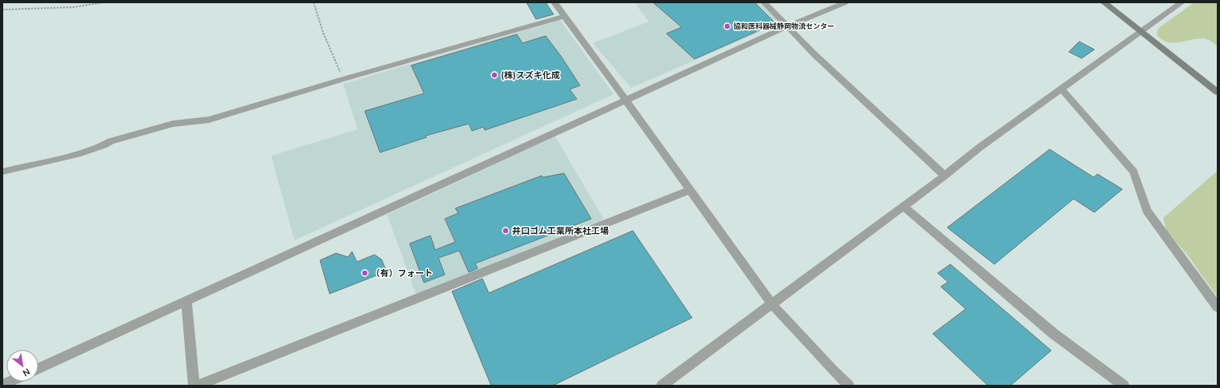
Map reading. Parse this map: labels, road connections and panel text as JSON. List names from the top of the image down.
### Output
{
  "places": [
    "協和医科器械静岡物流センター",
    "(株)スズキ化成",
    "井口ゴム工業所本社工場",
    "（有）フォート"
  ],
  "north": "bottom right"
}
